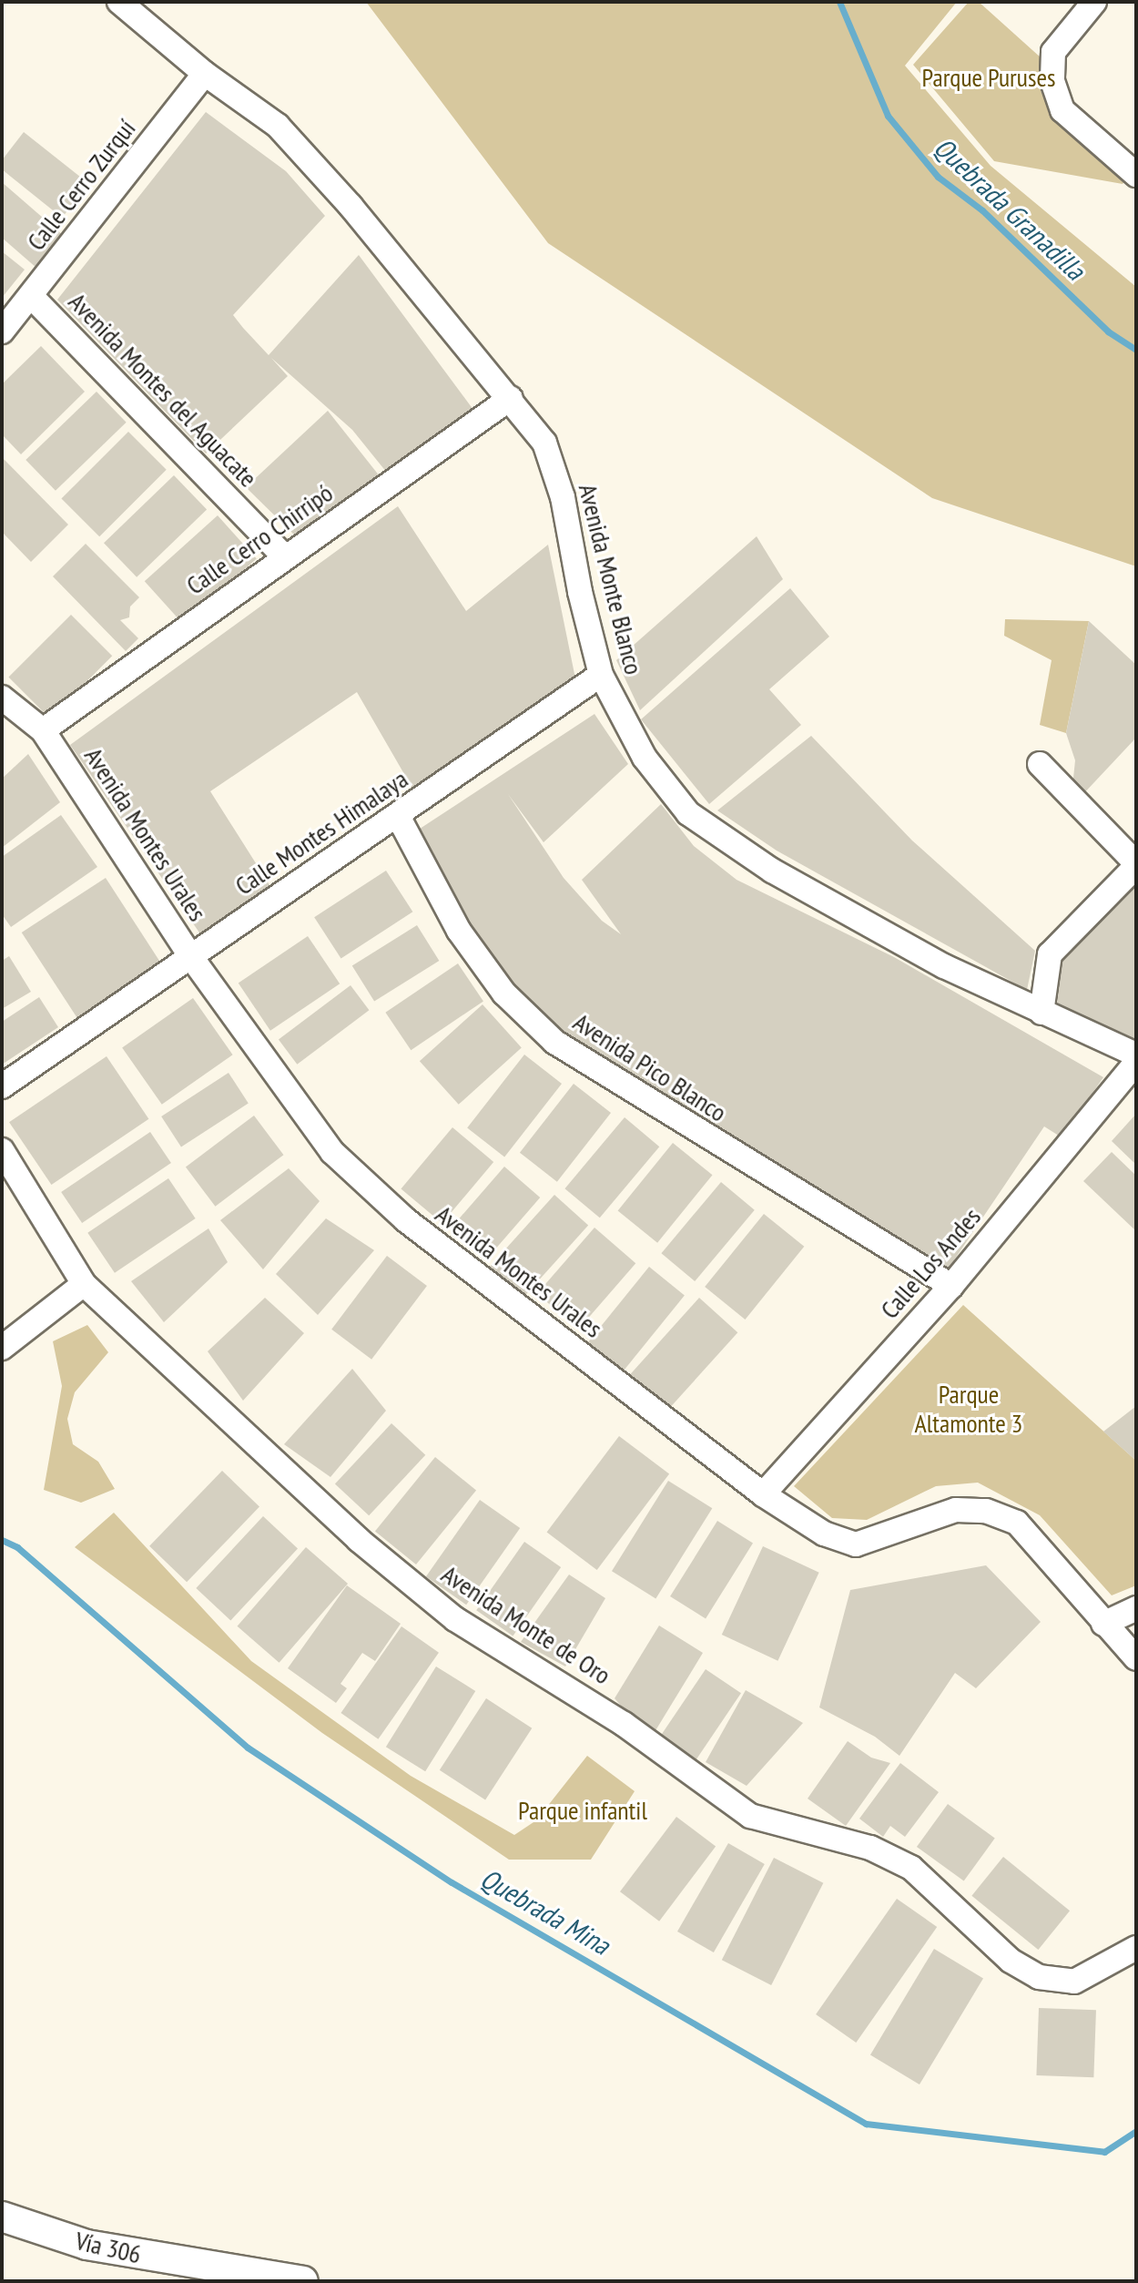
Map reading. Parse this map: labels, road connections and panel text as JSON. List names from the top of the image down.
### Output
{
  "streets": {
    "street": [
      "Calle Cerro Zurquí",
      "Avenida Montes del Aguacate",
      "Calle Cerro Chirripó",
      "Avenida Monte Blanco",
      "Calle Montes Himalaya",
      "Avenida Montes Urales",
      "Avenida Pico Blanco",
      "Calle Los Andes",
      "Avenida Monte de Oro",
      "Vía 306"
    ]
  },
  "crossings": [
    ["Calle Cerro Zurquí", "Avenida Montes del Aguacate"],
    ["Calle Cerro Zurquí", "Avenida Monte Blanco"],
    ["Avenida Montes del Aguacate", "Calle Cerro Chirripó"],
    ["Calle Cerro Chirripó", "Avenida Monte Blanco"],
    ["Calle Cerro Chirripó", "Avenida Montes Urales"],
    ["Avenida Monte Blanco", "Calle Montes Himalaya"],
    ["Calle Montes Himalaya", "Avenida Montes Urales"],
    ["Calle Montes Himalaya", "Avenida Pico Blanco"],
    ["Avenida Montes Urales", "Calle Los Andes"],
    ["Avenida Pico Blanco", "Calle Los Andes"]
  ],
  "water": ["Quebrada Granadilla", "Quebrada Mina"],
  "parks": ["Parque Puruses", "Parque Altamonte 3", "Parque infantil"]
}
